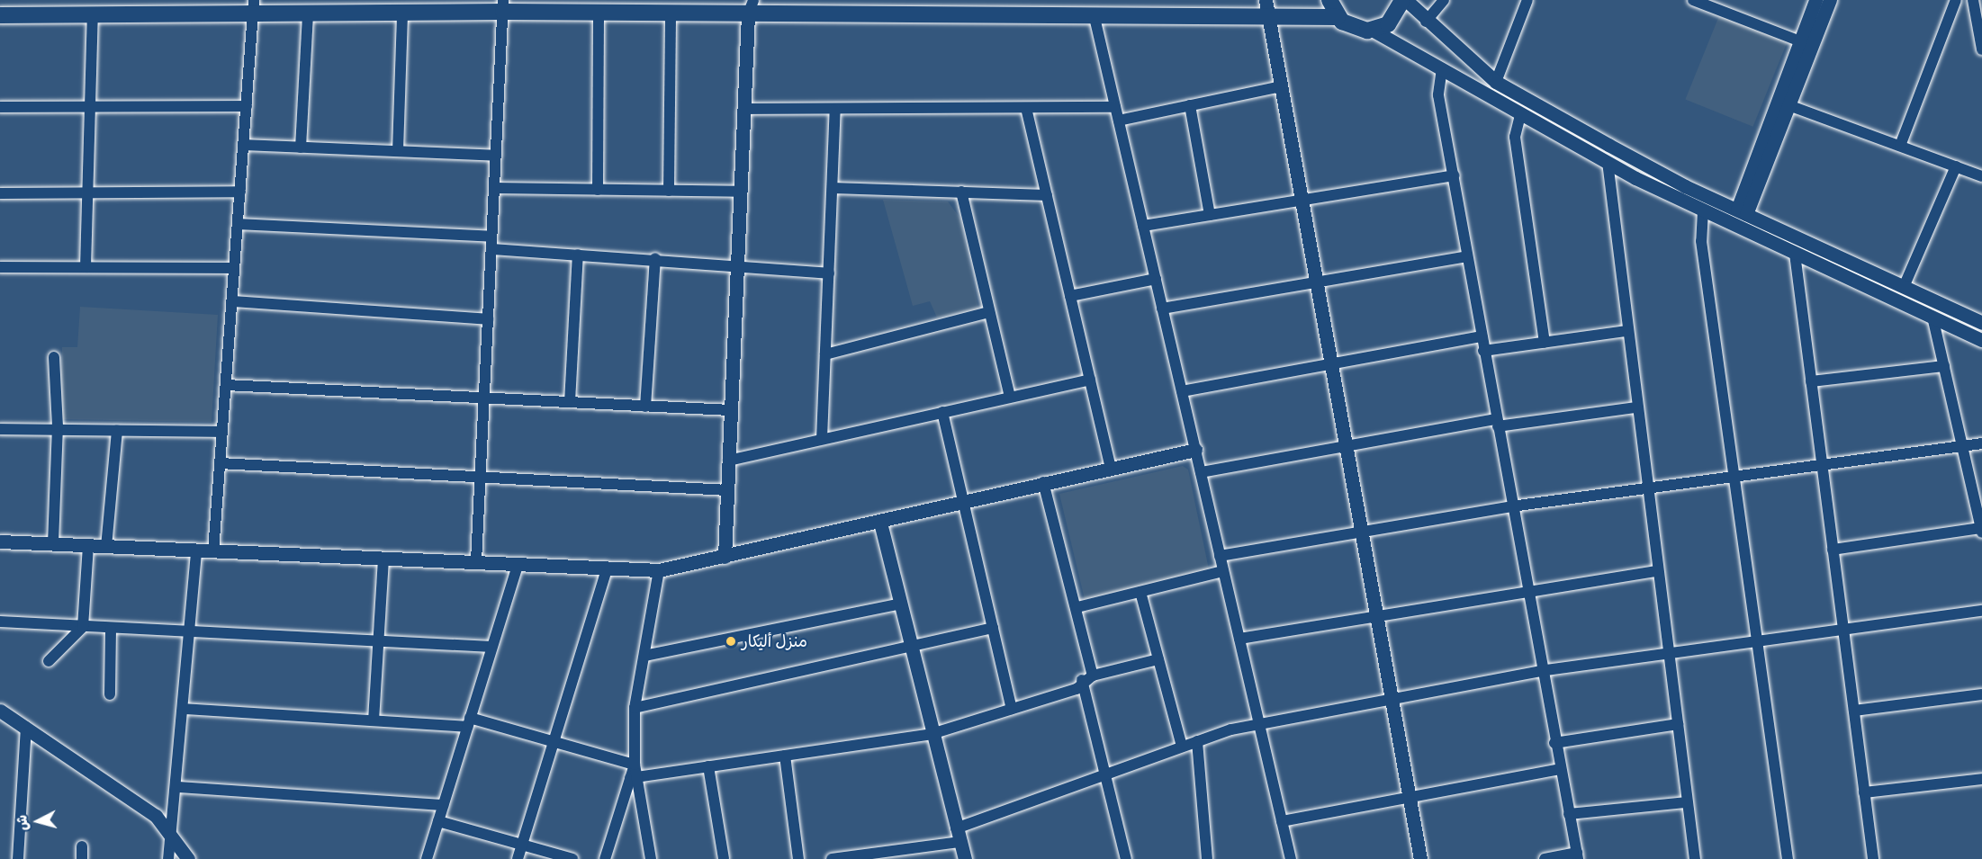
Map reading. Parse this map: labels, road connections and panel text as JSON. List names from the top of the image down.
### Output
{
  "places": ["منزل أليكار"],
  "north": "left"
}
